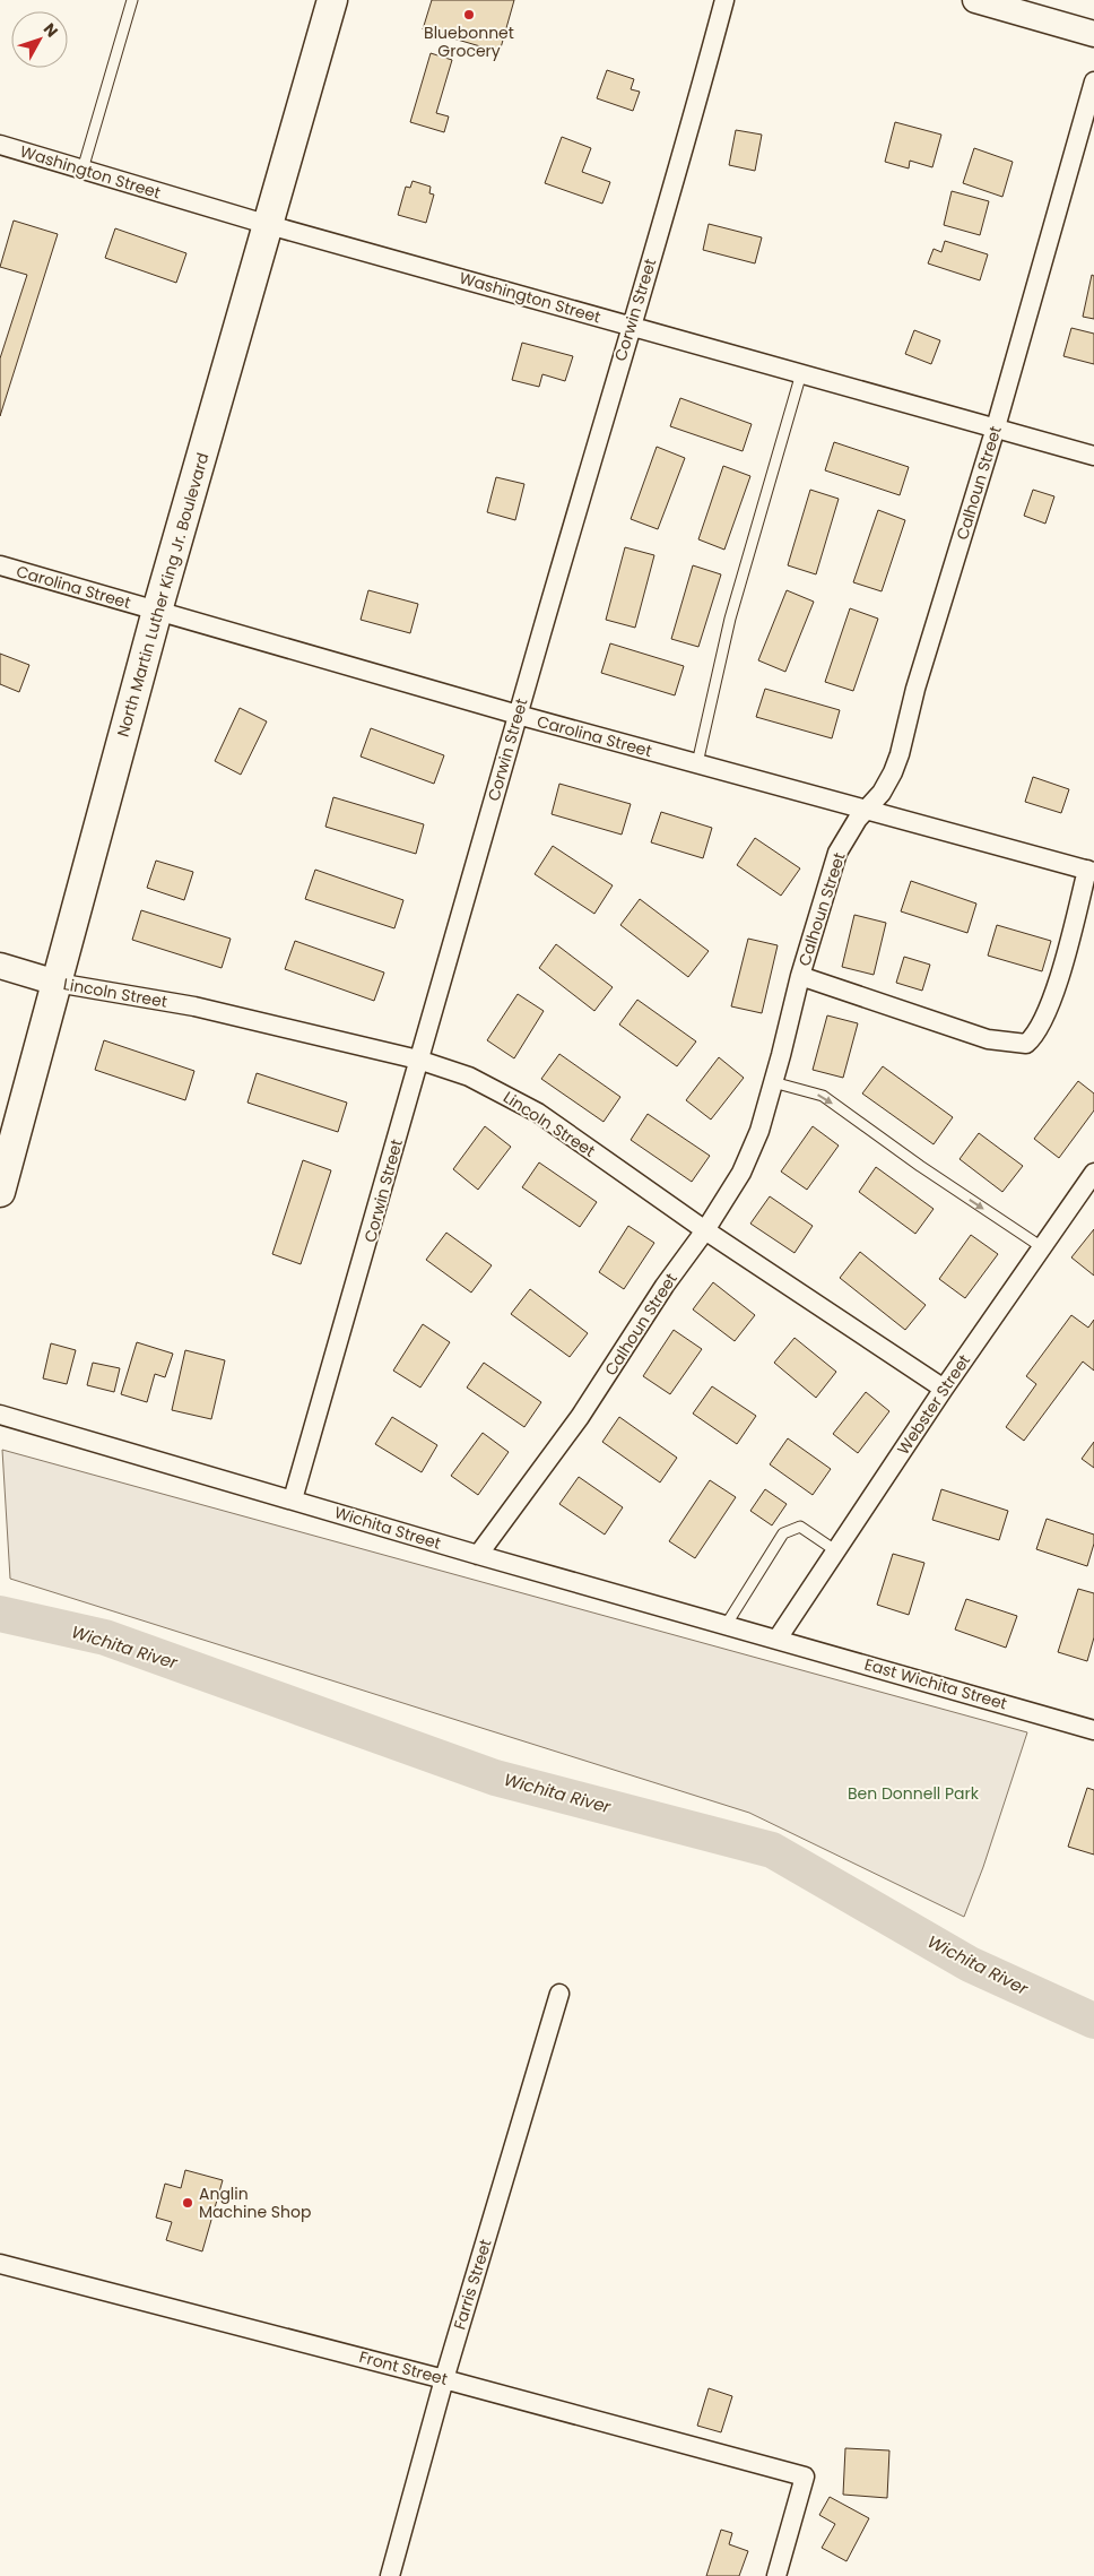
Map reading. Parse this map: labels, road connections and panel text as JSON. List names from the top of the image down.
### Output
{
  "streets": {
    "main road": ["North Martin Luther King Jr. Boulevard"],
    "street": [
      "Washington Street",
      "Corwin Street",
      "Calhoun Street",
      "Carolina Street",
      "Lincoln Street",
      "Webster Street",
      "Wichita Street",
      "East Wichita Street",
      "Farris Street",
      "Front Street"
    ]
  },
  "crossings": [
    ["Washington Street", "Corwin Street"],
    ["Washington Street", "Calhoun Street"],
    ["Washington Street", "North Martin Luther King Jr. Boulevard"],
    ["Corwin Street", "Carolina Street"],
    ["Corwin Street", "Lincoln Street"],
    ["Corwin Street", "Wichita Street"],
    ["Calhoun Street", "Carolina Street"],
    ["Calhoun Street", "Lincoln Street"],
    ["Calhoun Street", "Wichita Street"],
    ["Carolina Street", "North Martin Luther King Jr. Boulevard"],
    ["North Martin Luther King Jr. Boulevard", "Lincoln Street"],
    ["Lincoln Street", "Webster Street"],
    ["Webster Street", "Wichita Street"],
    ["Webster Street", "East Wichita Street"],
    ["Wichita Street", "East Wichita Street"],
    ["Farris Street", "Front Street"]
  ],
  "water": ["Wichita River"],
  "parks": ["Ben Donnell Park"],
  "places": ["Bluebonnet Grocery", "Anglin Machine Shop"],
  "north": "top right"
}
